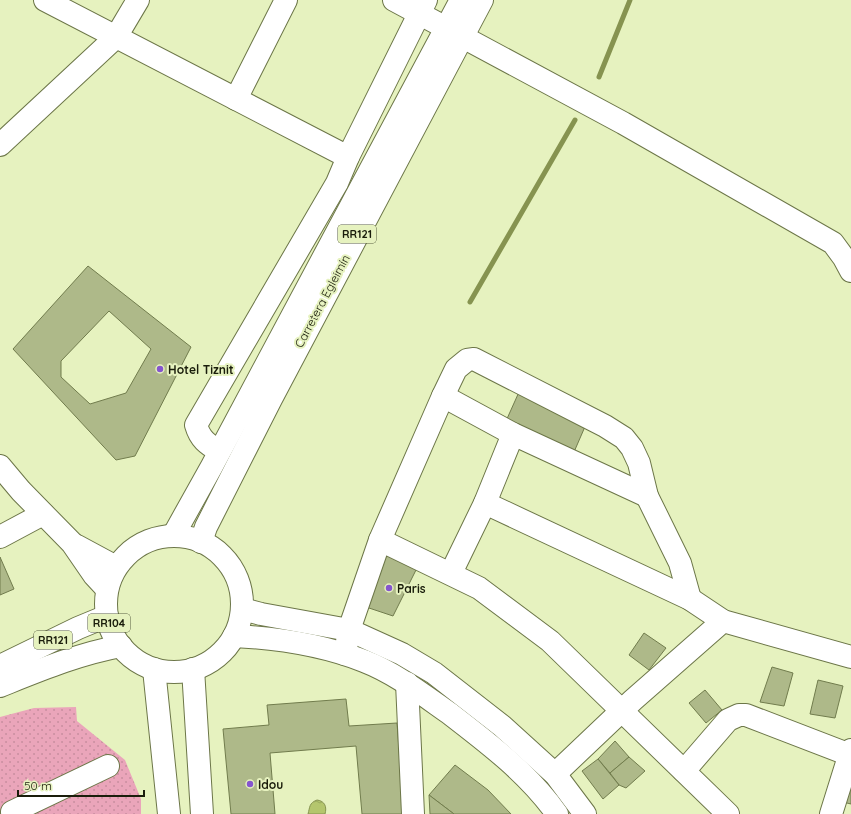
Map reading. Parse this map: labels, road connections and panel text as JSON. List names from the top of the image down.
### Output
{
  "streets": {
    "main road": ["RR121", "Carretera Egleimín", "RR104"]
  },
  "crossings": [
    ["RR121", "Carretera Egleimín"],
    ["RR121", "RR104"],
    ["Carretera Egleimín", "RR104"]
  ],
  "places": ["Hotel Tiznit", "Paris", "Idou"],
  "scale_bar": "50 m"
}
